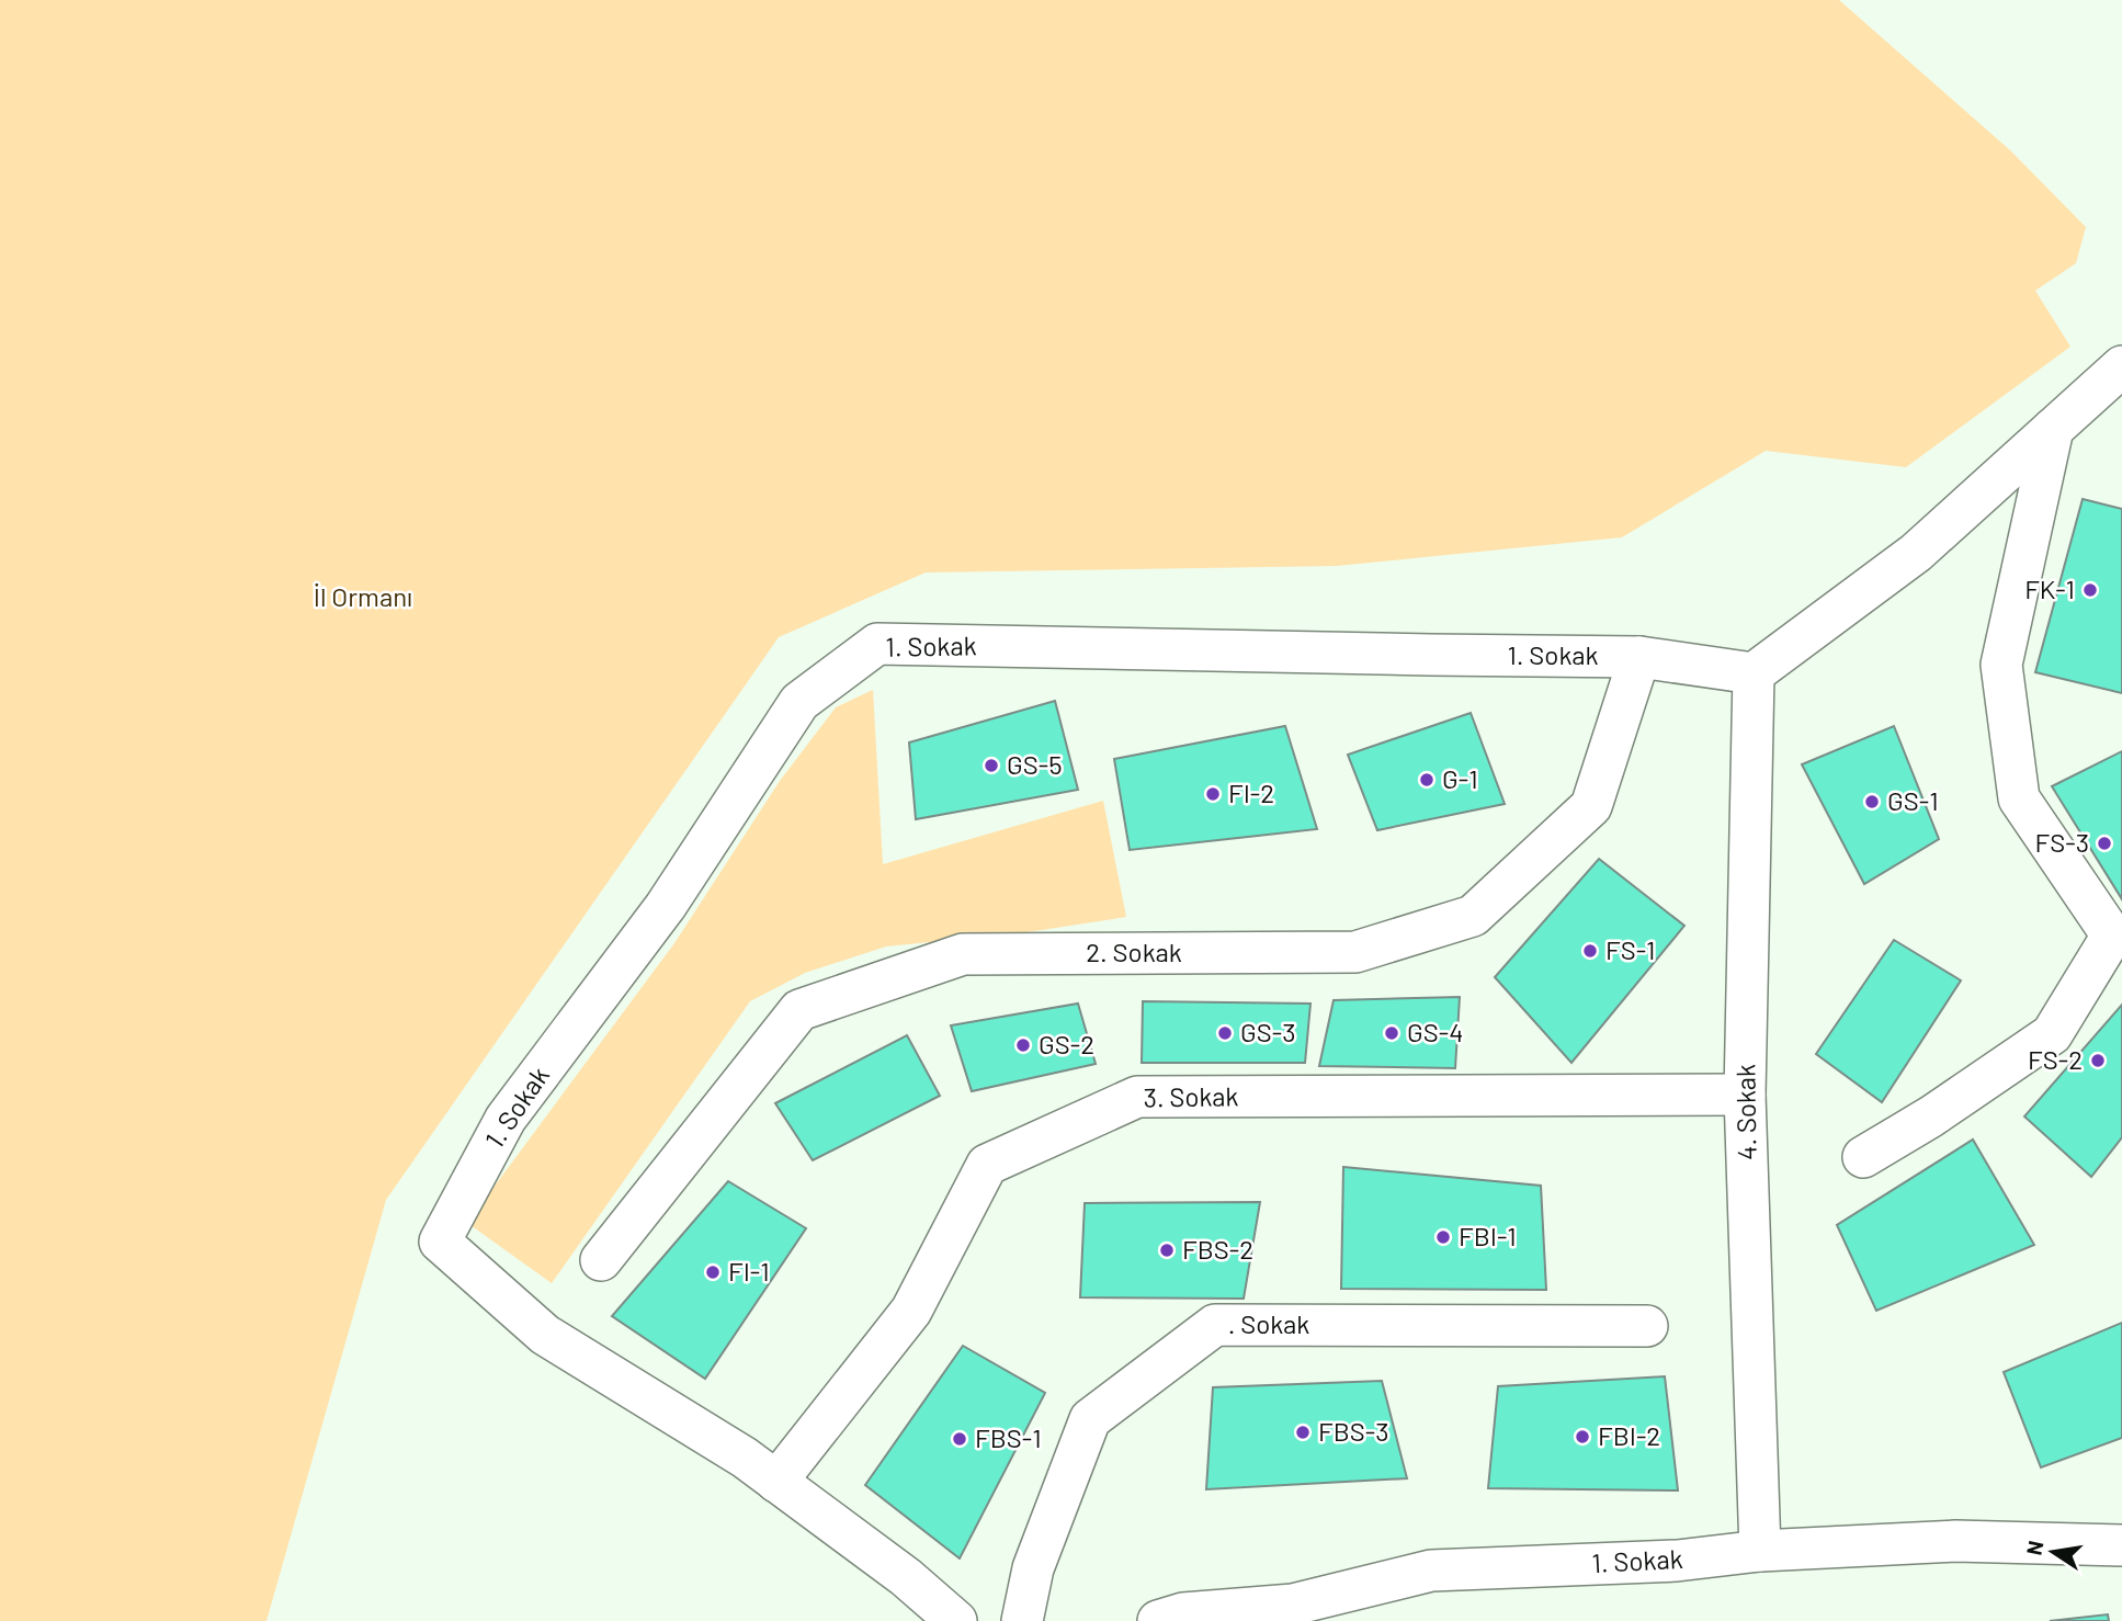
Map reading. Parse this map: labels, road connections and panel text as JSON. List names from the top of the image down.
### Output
{
  "streets": {
    "street": [
      "1. Sokak",
      "2. Sokak",
      "3. Sokak",
      "4. Sokak",
      ". Sokak"
    ]
  },
  "crossings": [
    ["1. Sokak", "2. Sokak"],
    ["1. Sokak", "3. Sokak"],
    ["1. Sokak", "4. Sokak"],
    ["3. Sokak", "4. Sokak"]
  ],
  "parks": ["İl Ormanı"],
  "places": [
    "FK-1",
    "GS-5",
    "G-1",
    "FI-2",
    "GS-1",
    "FS-3",
    "FS-1",
    "GS-3",
    "GS-4",
    "GS-2",
    "FS-2",
    "FBI-1",
    "FBS-2",
    "FI-1",
    "FBS-3",
    "FBI-2",
    "FBS-1"
  ],
  "north": "left"
}
